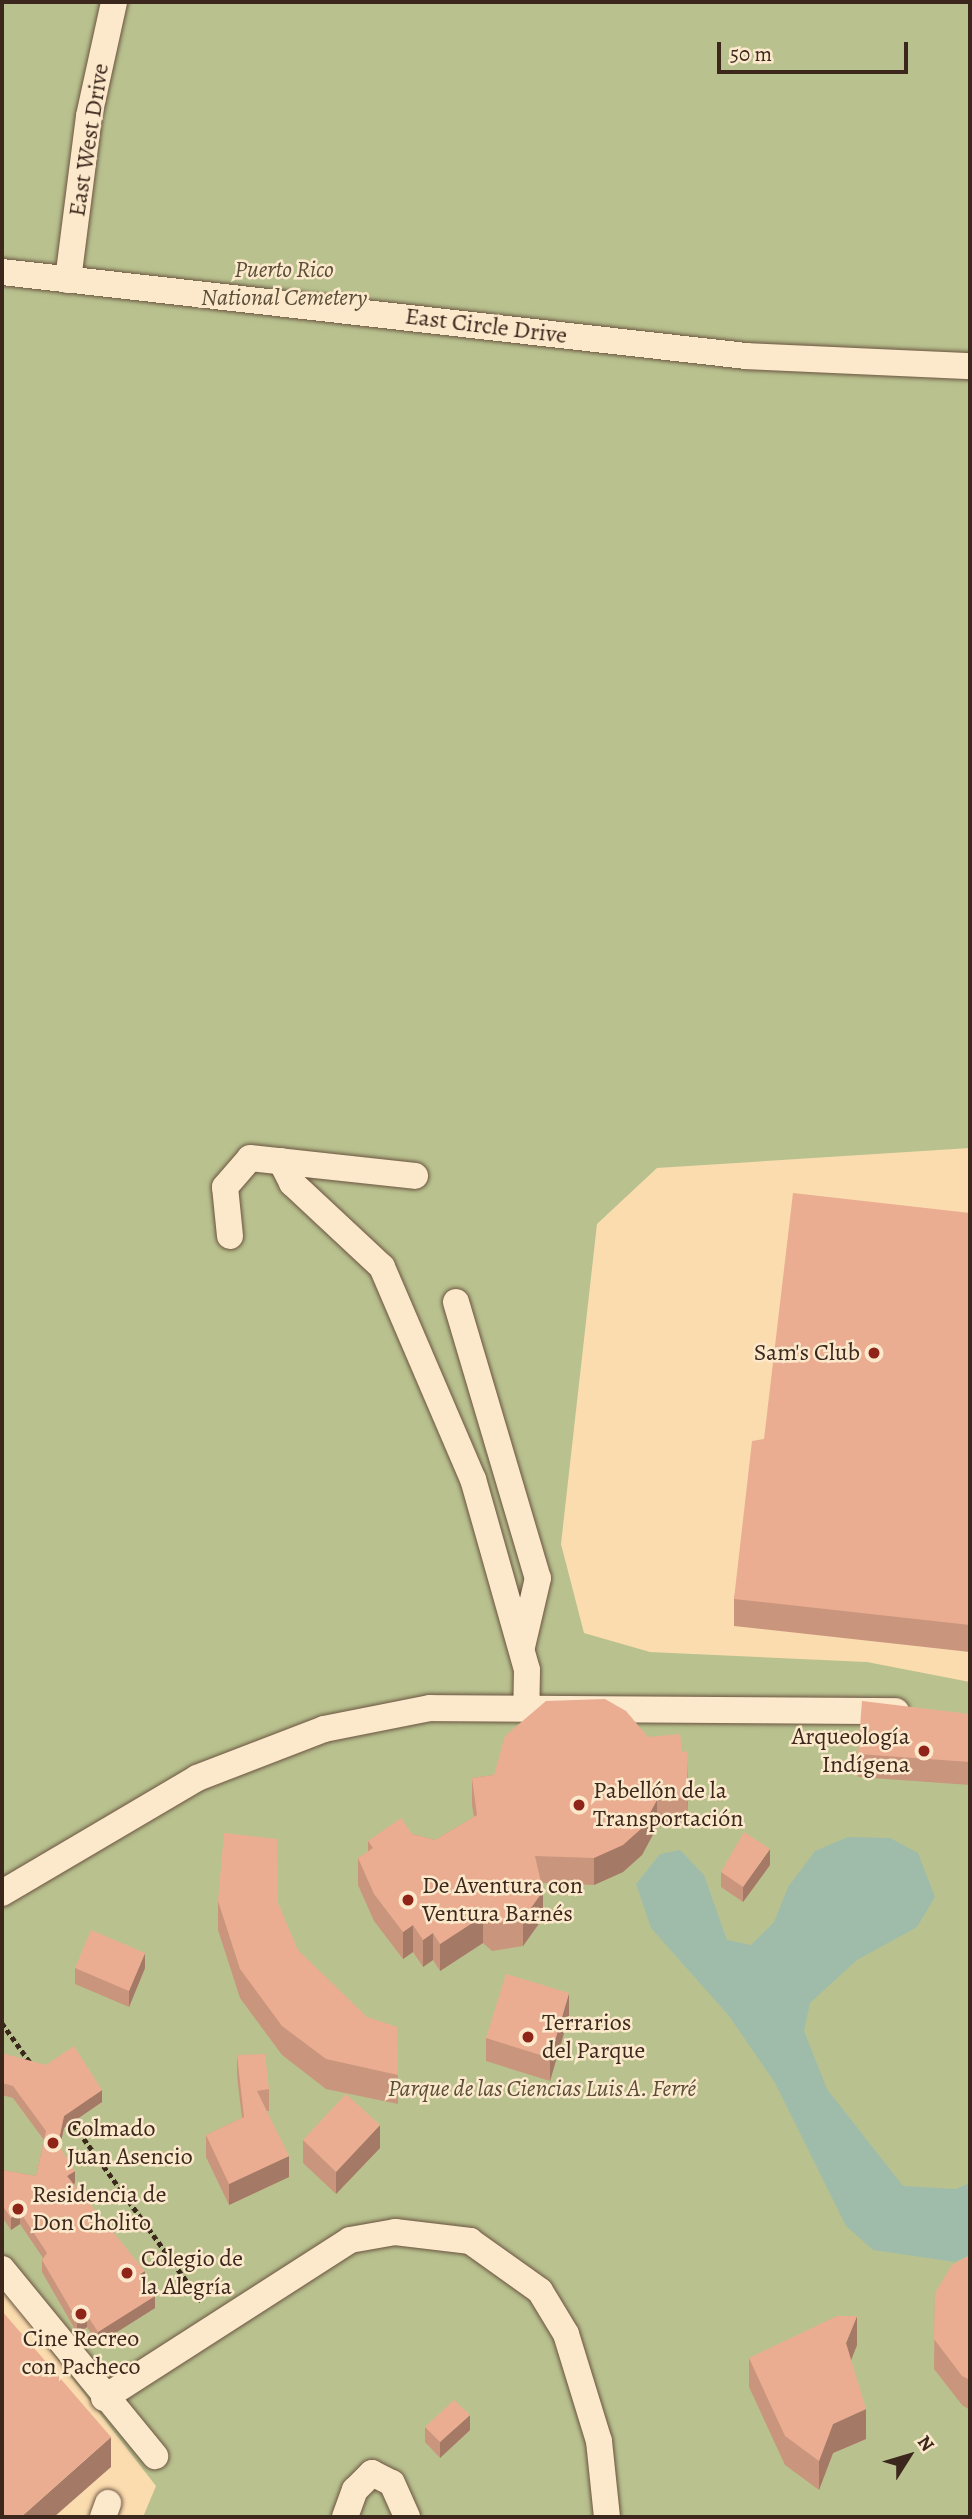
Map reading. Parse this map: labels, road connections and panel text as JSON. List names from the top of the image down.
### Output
{
  "streets": {
    "street": ["East West Drive", "East Circle Drive"]
  },
  "crossings": [
    ["East West Drive", "East Circle Drive"]
  ],
  "parks": ["Puerto Rico National Cemetery", "Parque de las Ciencias Luis A. Ferré"],
  "places": [
    "Sam's Club",
    "Arqueología Indígena",
    "Pabellón de la Transportación",
    "De Aventura con Ventura Barnés",
    "Terrarios del Parque",
    "Colmado Juan Asencio",
    "Residencia de Don Cholito",
    "Colegio de la Alegría",
    "Cine Recreo con Pacheco"
  ],
  "scale_bar": "50 m",
  "north": "top right"
}
